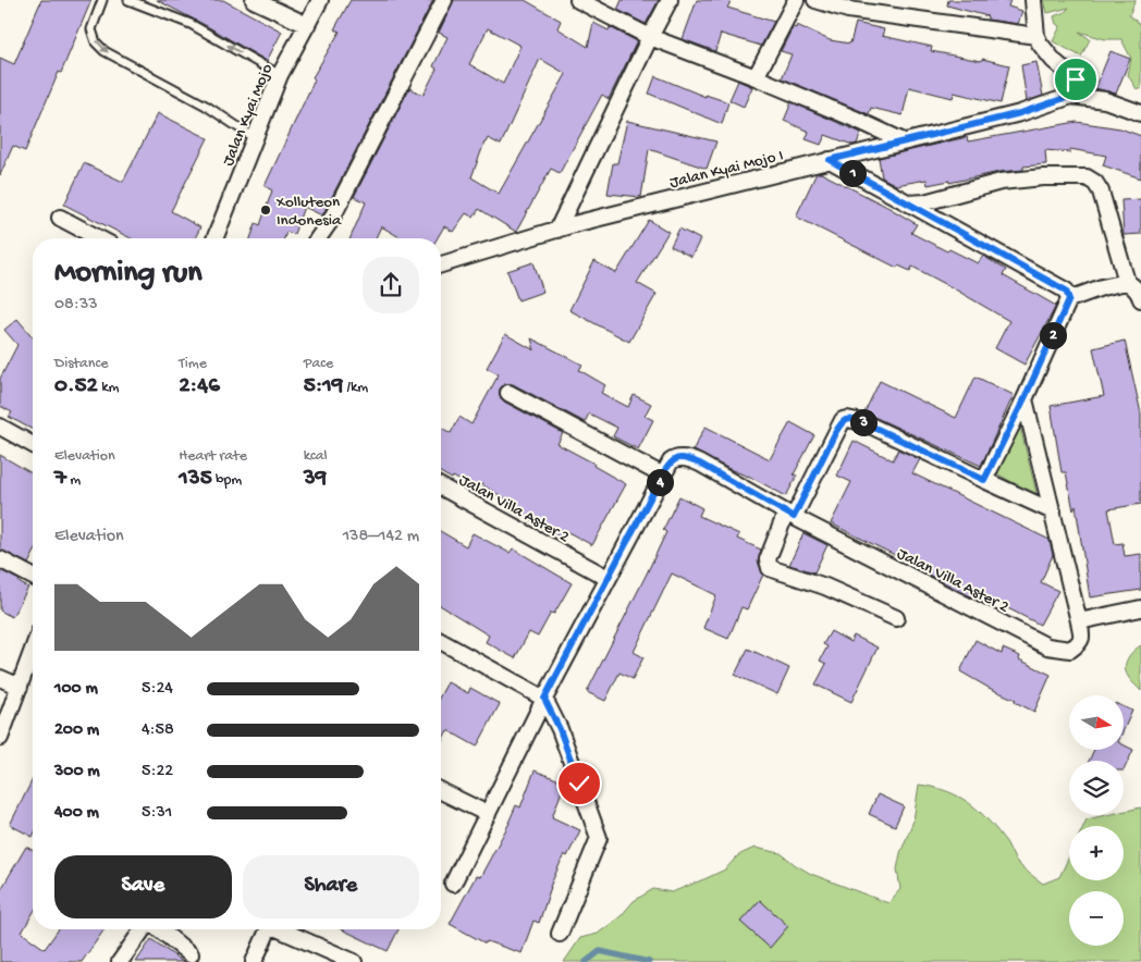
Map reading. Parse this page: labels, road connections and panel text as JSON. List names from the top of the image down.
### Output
{
  "streets": {
    "street": ["Jalan Kyai Mojo", "Jalan Kyai Mojo I", "Jalan Villa Aster 2"]
  },
  "places": ["Xolluteon Indonesia"],
  "north": "right",
  "page": {
    "pins": [
      "1",
      "2",
      "3",
      "4"
    ],
    "heading": ["Morning run", "08:33"],
    "stats": [
      ["Distance", "0.52 km"],
      ["Time", "2:46"],
      ["Pace", "5:19 /km"],
      ["Elevation", "7 m"],
      ["Heart rate", "135 bpm"],
      ["kcal", "39"]
    ],
    "chart": ["Elevation", "138–142 m"],
    "list": [
      {
        "name": "100 m",
        "note": "5:24"
      },
      {
        "name": "200 m",
        "note": "4:58"
      },
      {
        "name": "300 m",
        "note": "5:22"
      },
      {
        "name": "400 m",
        "note": "5:31"
      }
    ],
    "map_buttons": ["+", "−"],
    "buttons": ["Save", "Share"]
  }
}
